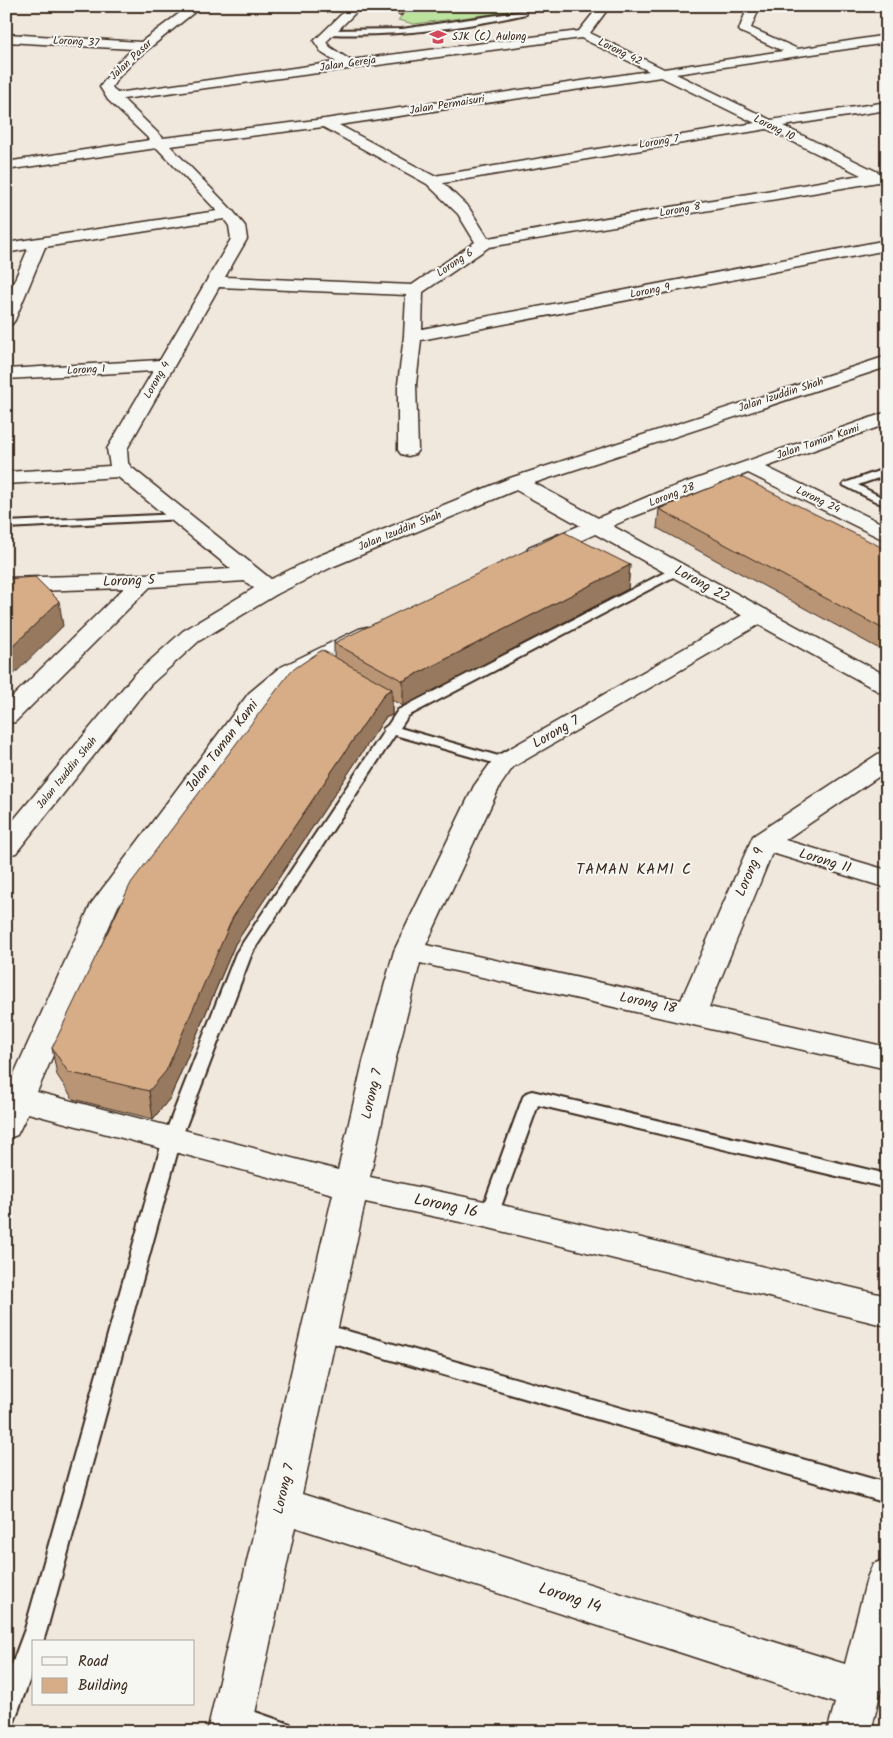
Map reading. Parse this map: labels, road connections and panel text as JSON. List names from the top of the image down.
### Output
{
  "streets": {
    "street": [
      "Lorong 37",
      "Lorong 42",
      "Jalan Pasar",
      "Jalan Gereja",
      "Jalan Permaisuri",
      "Lorong 10",
      "Lorong 7",
      "Lorong 8",
      "Lorong 6",
      "Lorong 9",
      "Lorong 1",
      "Lorong 4",
      "Jalan Izuddin Shah",
      "Jalan Taman Kami",
      "Lorong 28",
      "Lorong 24",
      "Lorong 5",
      "Lorong 22",
      "Lorong 11",
      "Lorong 18",
      "Lorong 16",
      "Lorong 14"
    ]
  },
  "crossings": [
    ["Lorong 37", "Jalan Pasar"],
    ["Lorong 42", "Jalan Gereja"],
    ["Lorong 42", "Jalan Permaisuri"],
    ["Lorong 42", "Lorong 10"],
    ["Jalan Pasar", "Jalan Gereja"],
    ["Jalan Pasar", "Jalan Permaisuri"],
    ["Jalan Pasar", "Lorong 4"],
    ["Jalan Permaisuri", "Lorong 10"],
    ["Jalan Permaisuri", "Lorong 6"],
    ["Jalan Permaisuri", "Lorong 4"],
    ["Lorong 10", "Lorong 7"],
    ["Lorong 10", "Lorong 8"],
    ["Lorong 7", "Lorong 6"],
    ["Lorong 7", "Lorong 22"],
    ["Lorong 7", "Lorong 18"],
    ["Lorong 7", "Lorong 16"],
    ["Lorong 7", "Lorong 14"],
    ["Lorong 8", "Lorong 6"],
    ["Lorong 9", "Lorong 11"],
    ["Lorong 9", "Lorong 18"],
    ["Lorong 1", "Lorong 4"],
    ["Jalan Izuddin Shah", "Lorong 5"],
    ["Jalan Izuddin Shah", "Lorong 22"],
    ["Jalan Taman Kami", "Lorong 28"],
    ["Jalan Taman Kami", "Lorong 24"],
    ["Jalan Taman Kami", "Lorong 16"],
    ["Lorong 28", "Lorong 24"],
    ["Lorong 28", "Lorong 22"]
  ],
  "districts": ["TAMAN KAMI C"],
  "places": {
    "school or university": ["SJK (C) Aulong"]
  },
  "legend": ["Road", "Building"]
}
